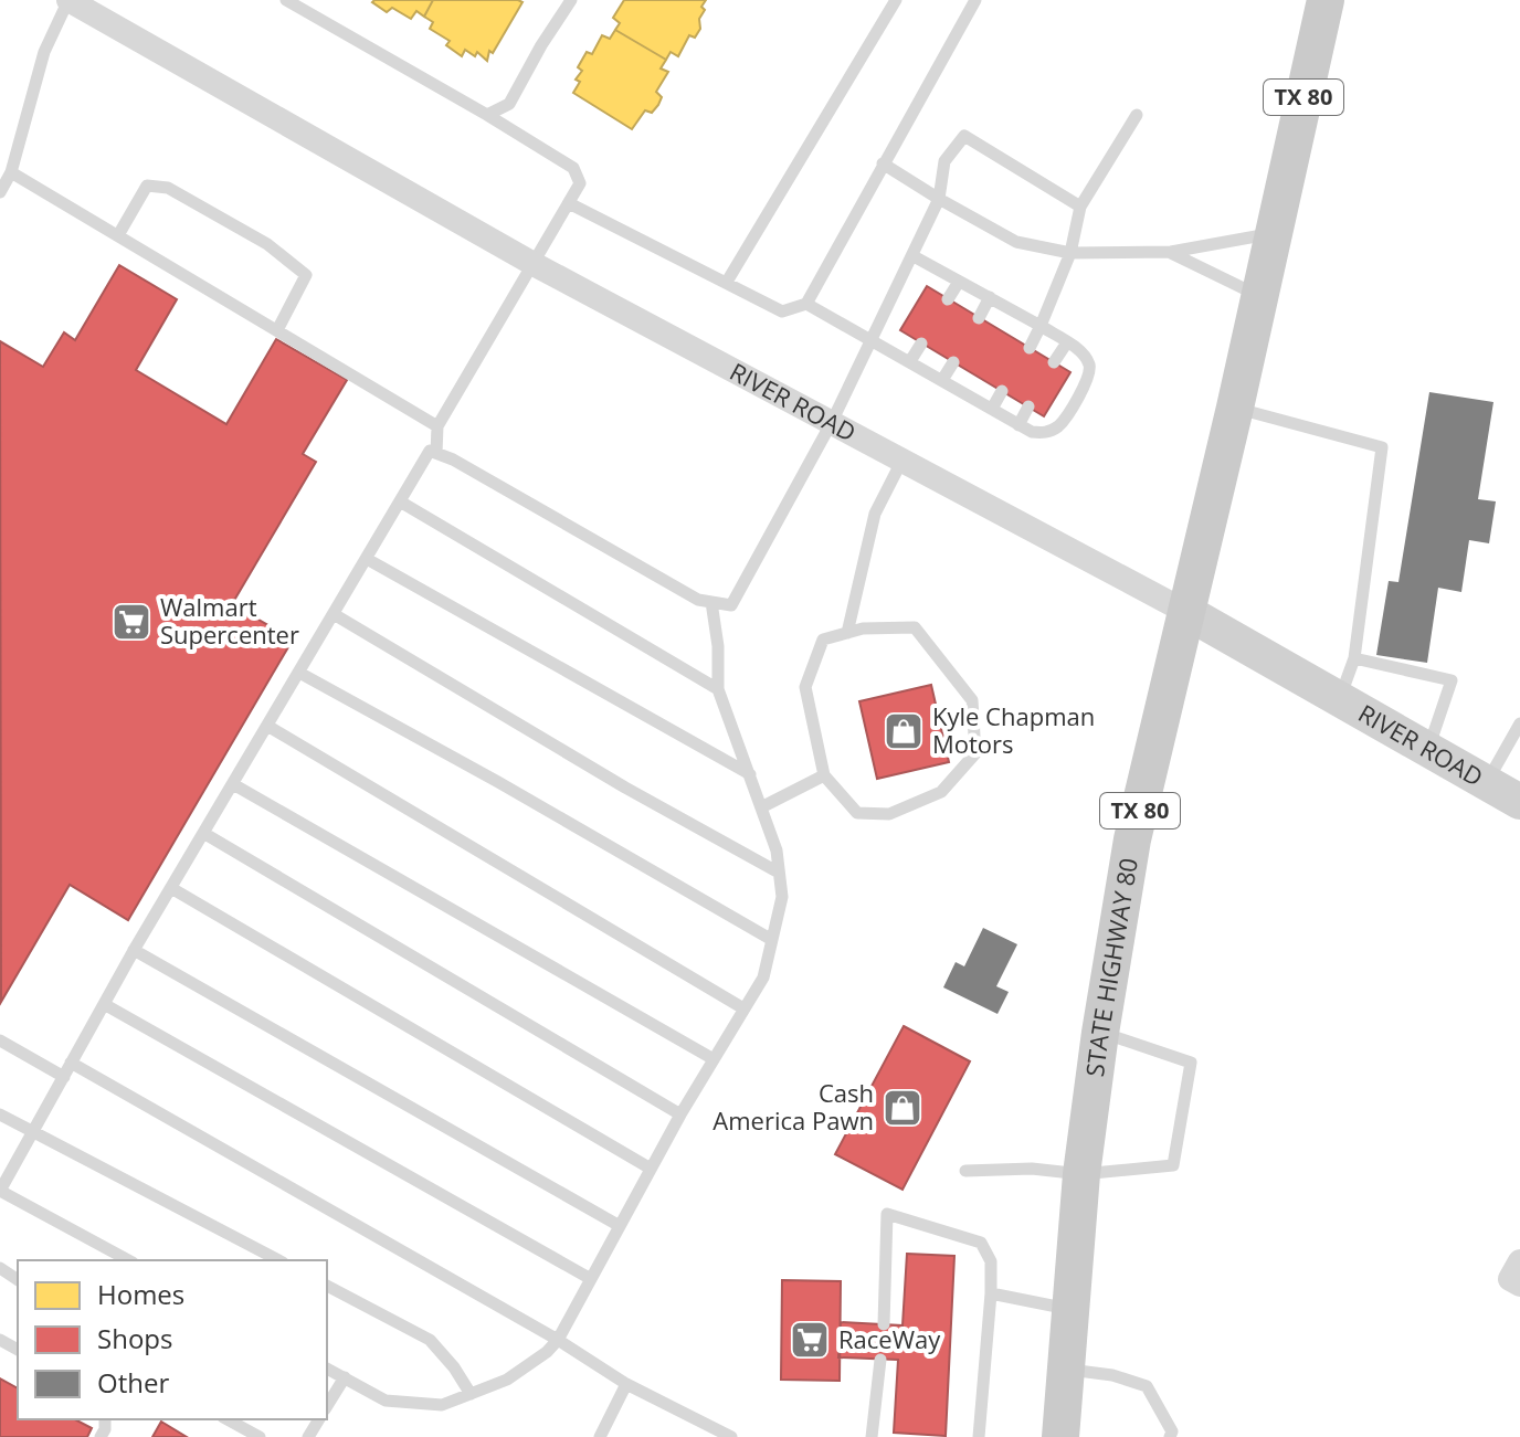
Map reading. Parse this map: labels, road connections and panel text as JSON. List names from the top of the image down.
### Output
{
  "streets": {
    "main road": ["TX 80", "STATE HIGHWAY 80"],
    "street": ["RIVER ROAD"]
  },
  "crossings": [
    ["RIVER ROAD", "STATE HIGHWAY 80"]
  ],
  "places": {
    "supermarket": ["Walmart Supercenter", "RaceWay"],
    "shop": ["Kyle Chapman Motors", "Cash America Pawn"]
  },
  "legend": ["Homes", "Shops", "Other"]
}
